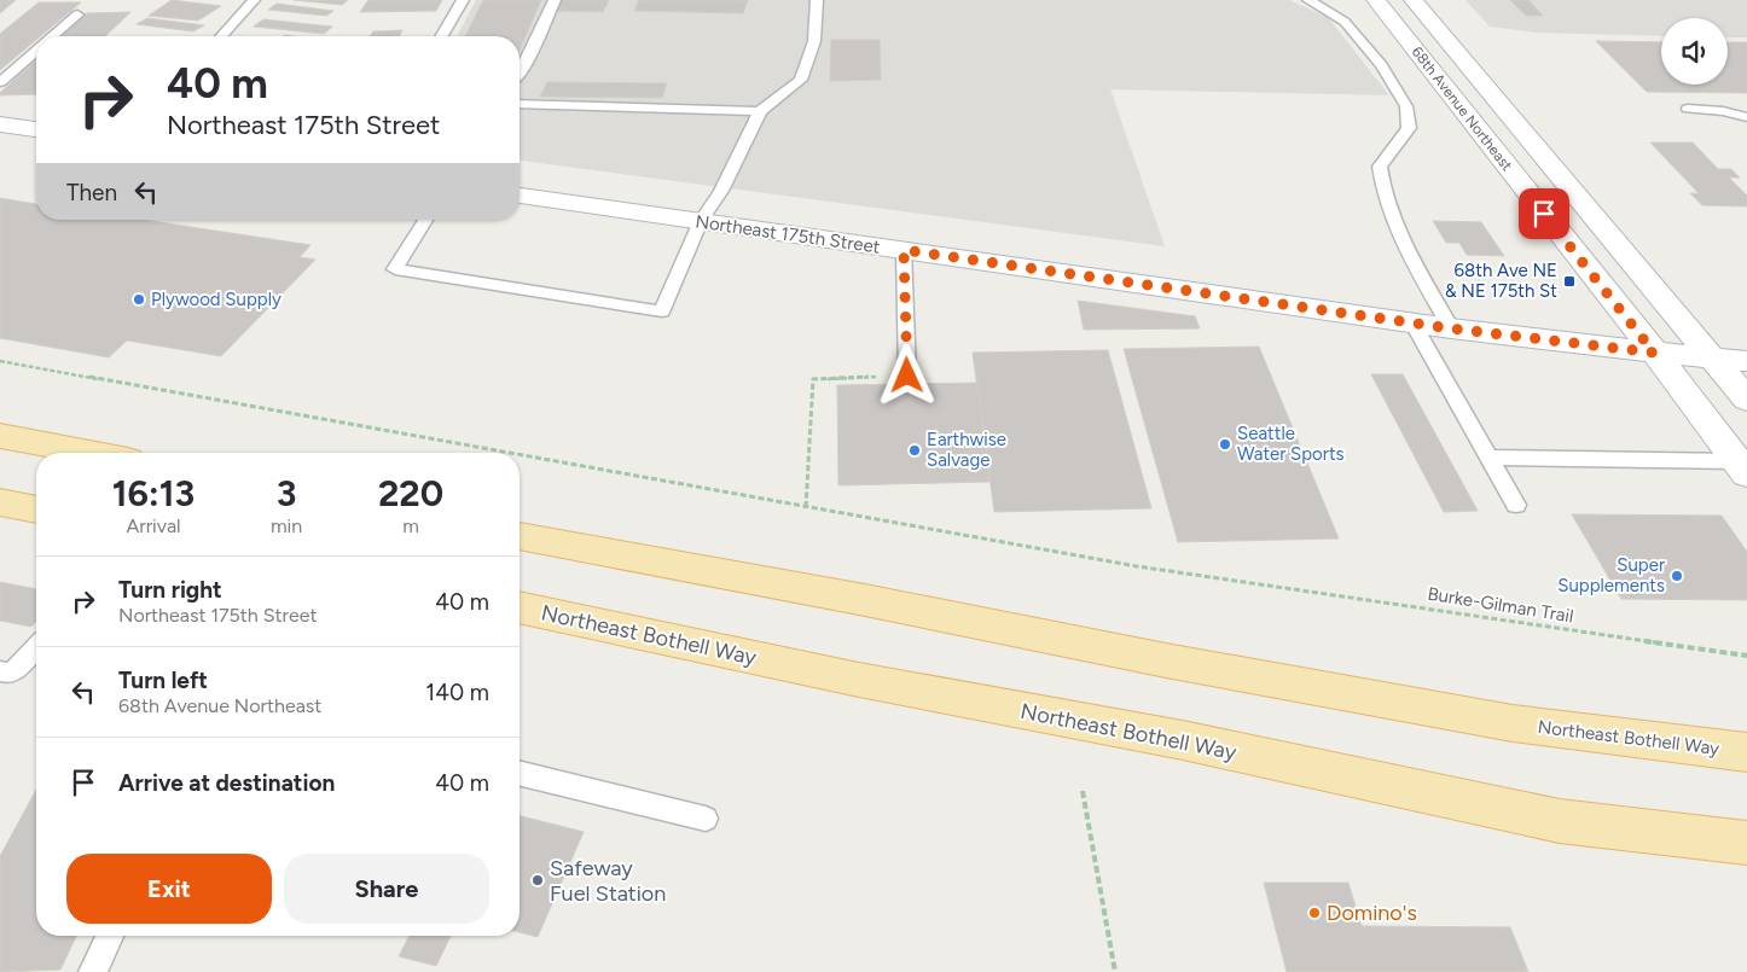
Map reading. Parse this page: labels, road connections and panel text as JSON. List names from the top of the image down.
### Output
{
  "streets": {
    "main road": ["68th Avenue Northeast", "Northeast 175th Street", "Northeast Bothell Way"],
    "path": ["Burke-Gilman Trail"]
  },
  "crossings": [
    ["68th Avenue Northeast", "Northeast 175th Street"]
  ],
  "places": {
    "transit": ["68th Ave NE & NE 175th St"],
    "other": [
      "Plywood Supply",
      "Seattle Water Sports",
      "Earthwise Salvage",
      "Super Supplements",
      "Safeway Fuel Station",
      "Domino's"
    ]
  },
  "page": {
    "turn": ["40 m", "Northeast 175th Street"],
    "then": "Then",
    "eta": [
      "16:13",
      "Arrival",
      "3",
      "min",
      "220",
      "m"
    ],
    "list": [
      {
        "name": "Turn right",
        "note": "Northeast 175th Street",
        "value": "40 m"
      },
      {
        "name": "Turn left",
        "note": "68th Avenue Northeast",
        "value": "140 m"
      },
      {
        "name": "Arrive at destination",
        "value": "40 m"
      }
    ],
    "buttons": ["Exit", "Share"]
  }
}
